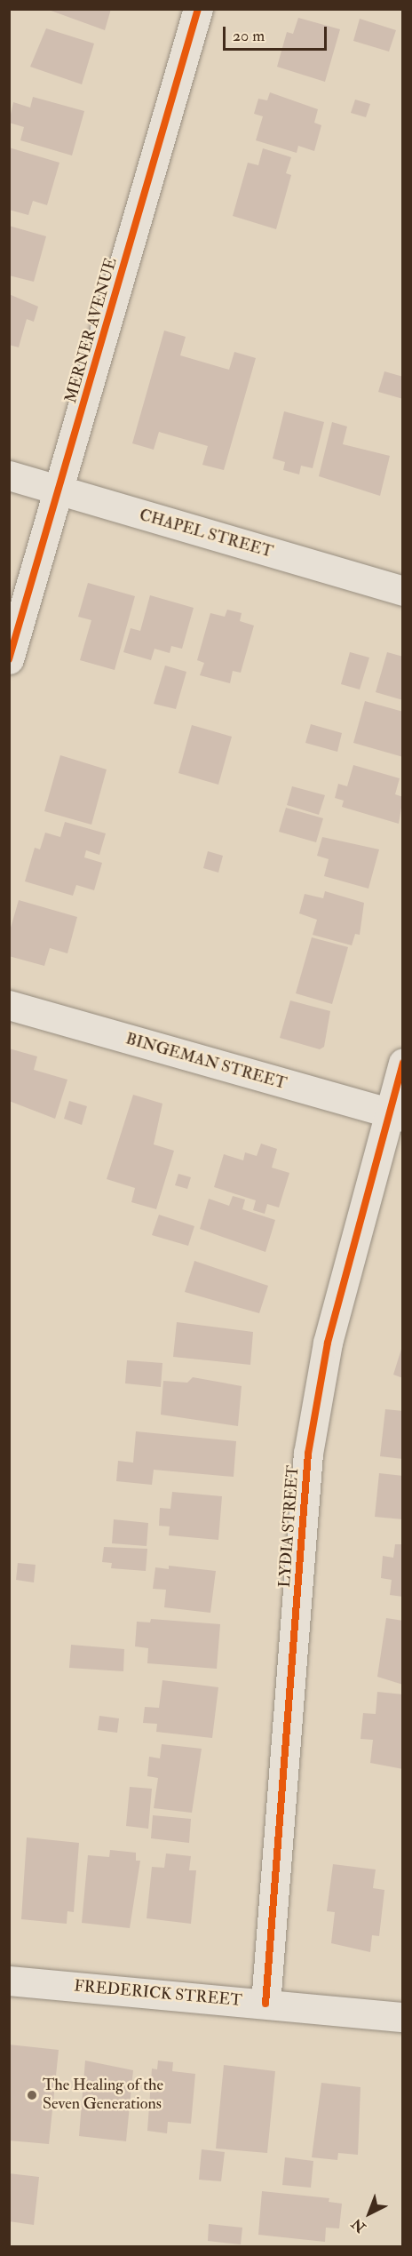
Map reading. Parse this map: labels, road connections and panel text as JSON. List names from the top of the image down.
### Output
{
  "streets": {
    "street": [
      "MERNER AVENUE",
      "CHAPEL STREET",
      "BINGEMAN STREET",
      "LYDIA STREET",
      "FREDERICK STREET"
    ]
  },
  "crossings": [
    ["MERNER AVENUE", "CHAPEL STREET"],
    ["BINGEMAN STREET", "LYDIA STREET"],
    ["LYDIA STREET", "FREDERICK STREET"]
  ],
  "places": ["The Healing of the Seven Generations"],
  "scale_bar": "20 m",
  "north": "bottom left"
}
